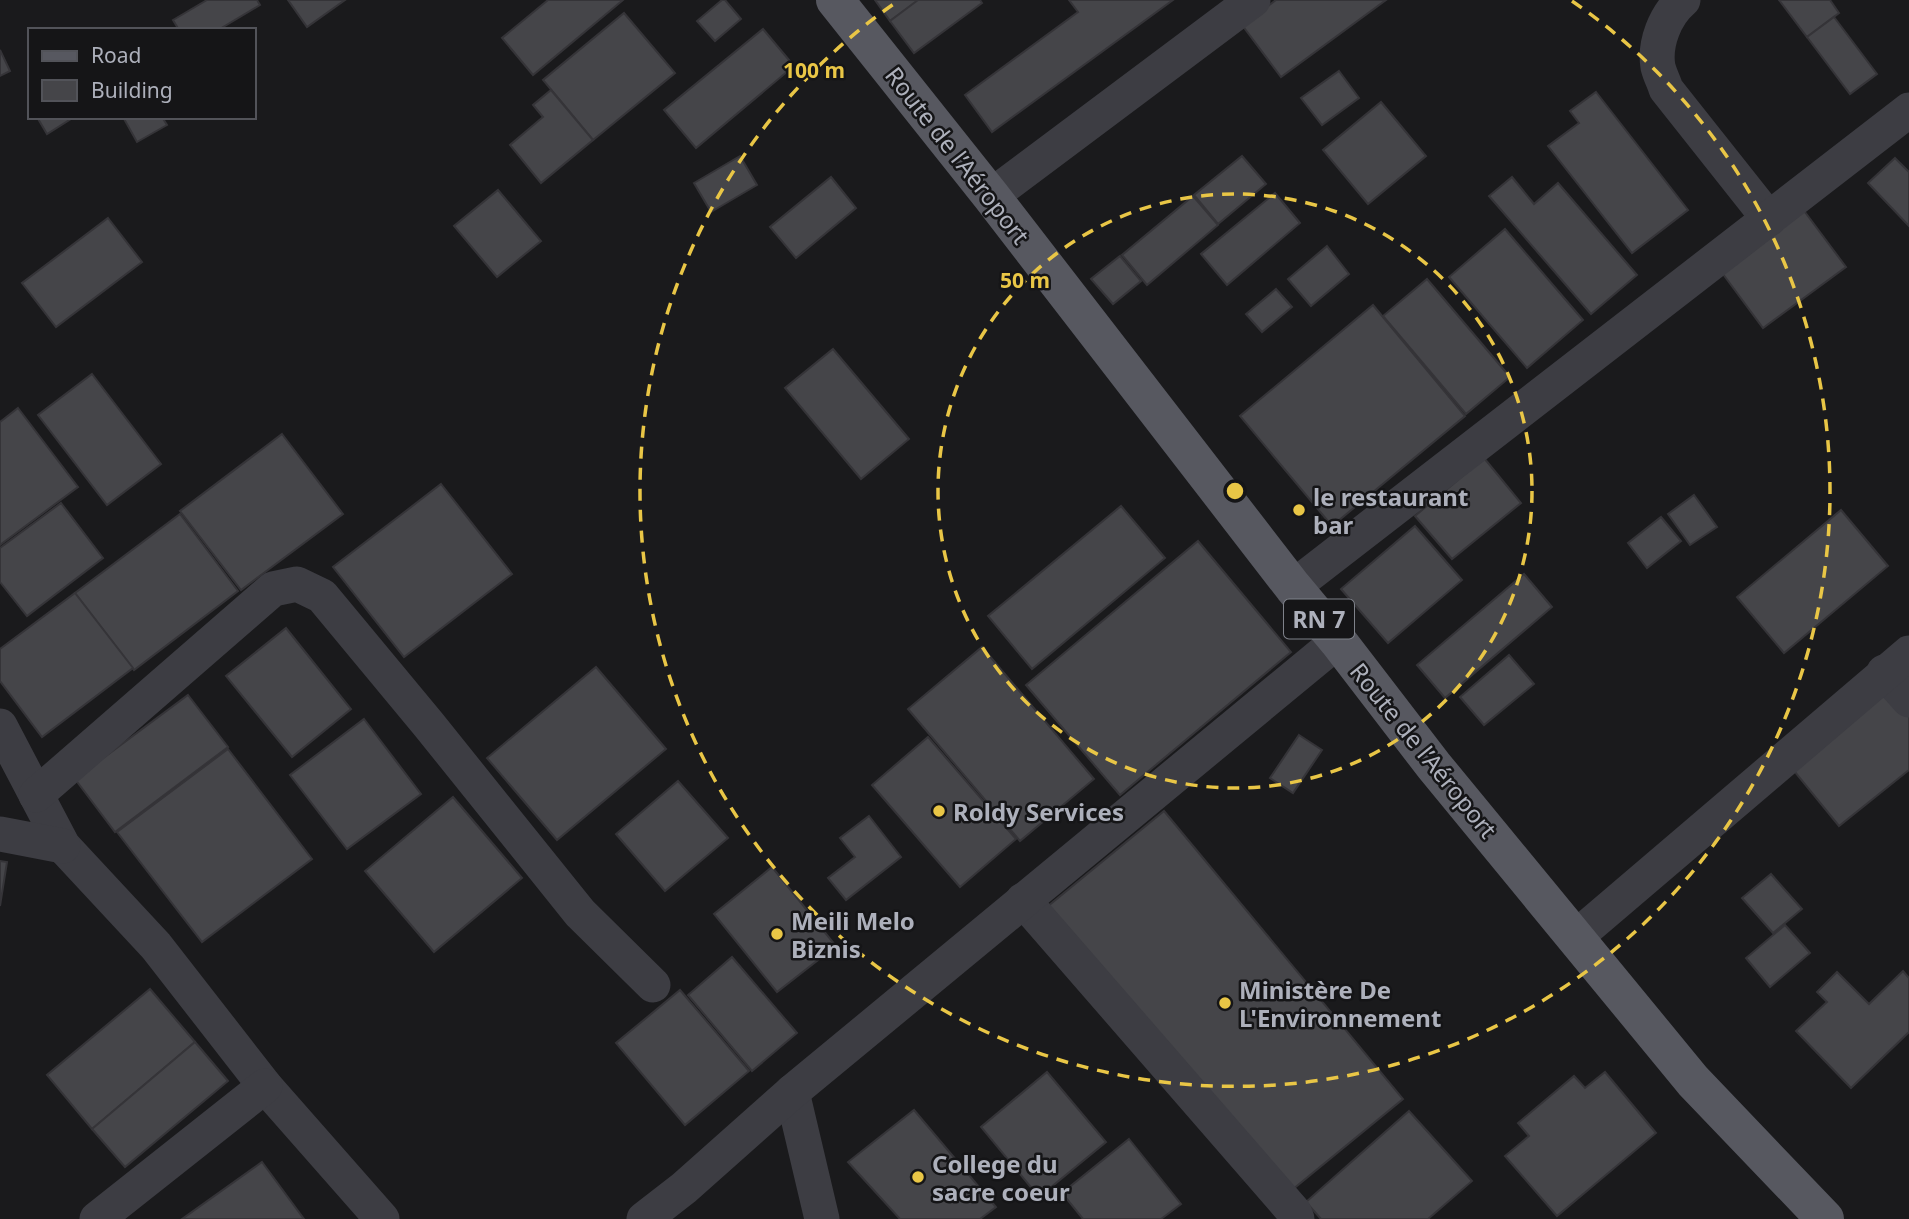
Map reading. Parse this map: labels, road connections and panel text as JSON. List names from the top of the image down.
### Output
{
  "streets": {
    "main road": ["Route de l’Aéroport", "RN 7"]
  },
  "places": [
    "le restaurant bar",
    "Roldy Services",
    "Meili Melo Biznis",
    "Ministère De L'Environnement",
    "College du sacre coeur"
  ],
  "legend": ["Road", "Building"],
  "rings": ["100 m", "50 m"]
}
